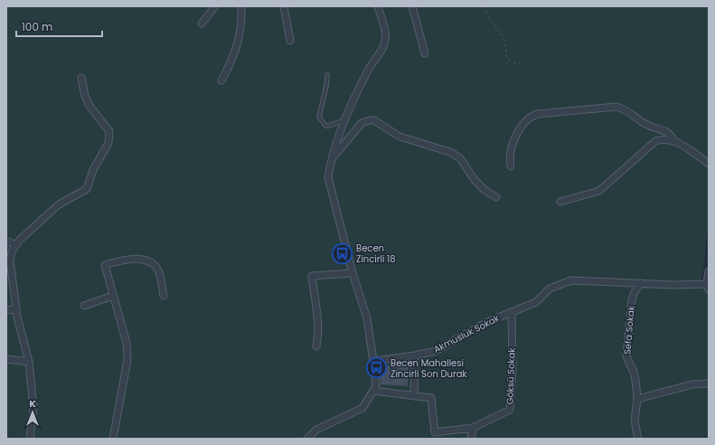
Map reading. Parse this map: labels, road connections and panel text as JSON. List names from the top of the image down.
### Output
{
  "streets": {
    "street": ["Sefa Sokak", "Akmusluk Sokak", "Göksü Sokak"]
  },
  "crossings": [
    ["Sefa Sokak", "Akmusluk Sokak"],
    ["Akmusluk Sokak", "Göksü Sokak"]
  ],
  "places": {
    "bus stop": ["Becen Zincirli 18", "Becen Mahallesi Zincirli Son Durak"]
  },
  "scale_bar": "100 m",
  "north": "top"
}
